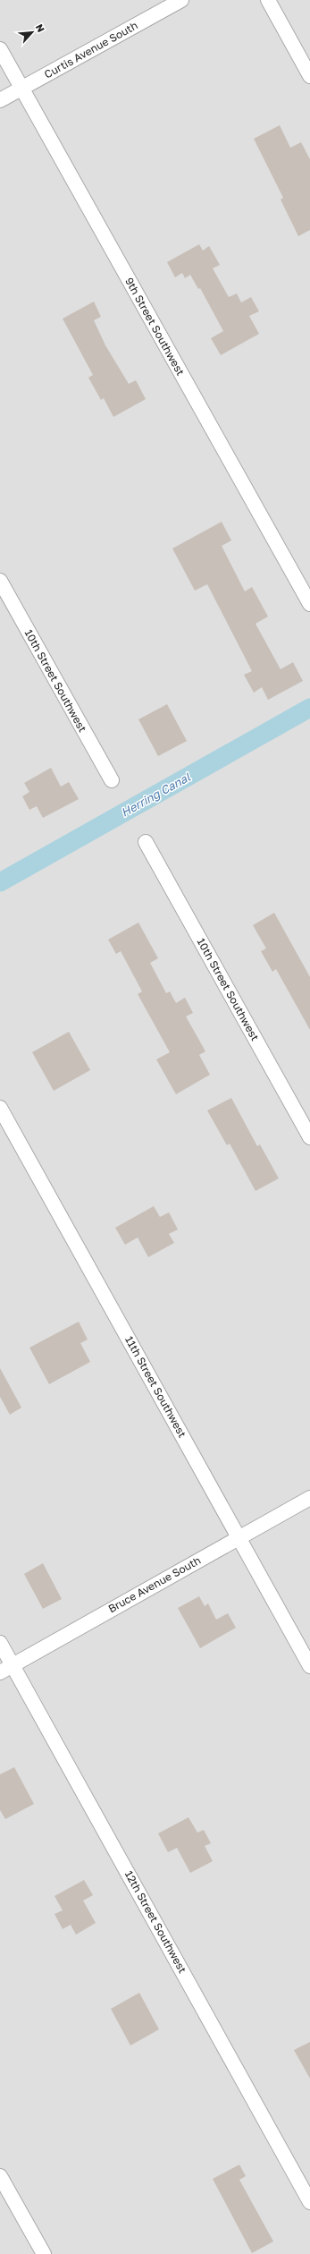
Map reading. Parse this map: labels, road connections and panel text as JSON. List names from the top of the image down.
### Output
{
  "streets": {
    "street": [
      "Curtis Avenue South",
      "9th Street Southwest",
      "10th Street Southwest",
      "11th Street Southwest",
      "Bruce Avenue South",
      "12th Street Southwest"
    ]
  },
  "crossings": [
    ["Curtis Avenue South", "9th Street Southwest"],
    ["11th Street Southwest", "Bruce Avenue South"],
    ["Bruce Avenue South", "12th Street Southwest"]
  ],
  "water": ["Herring Canal"],
  "north": "top right"
}
